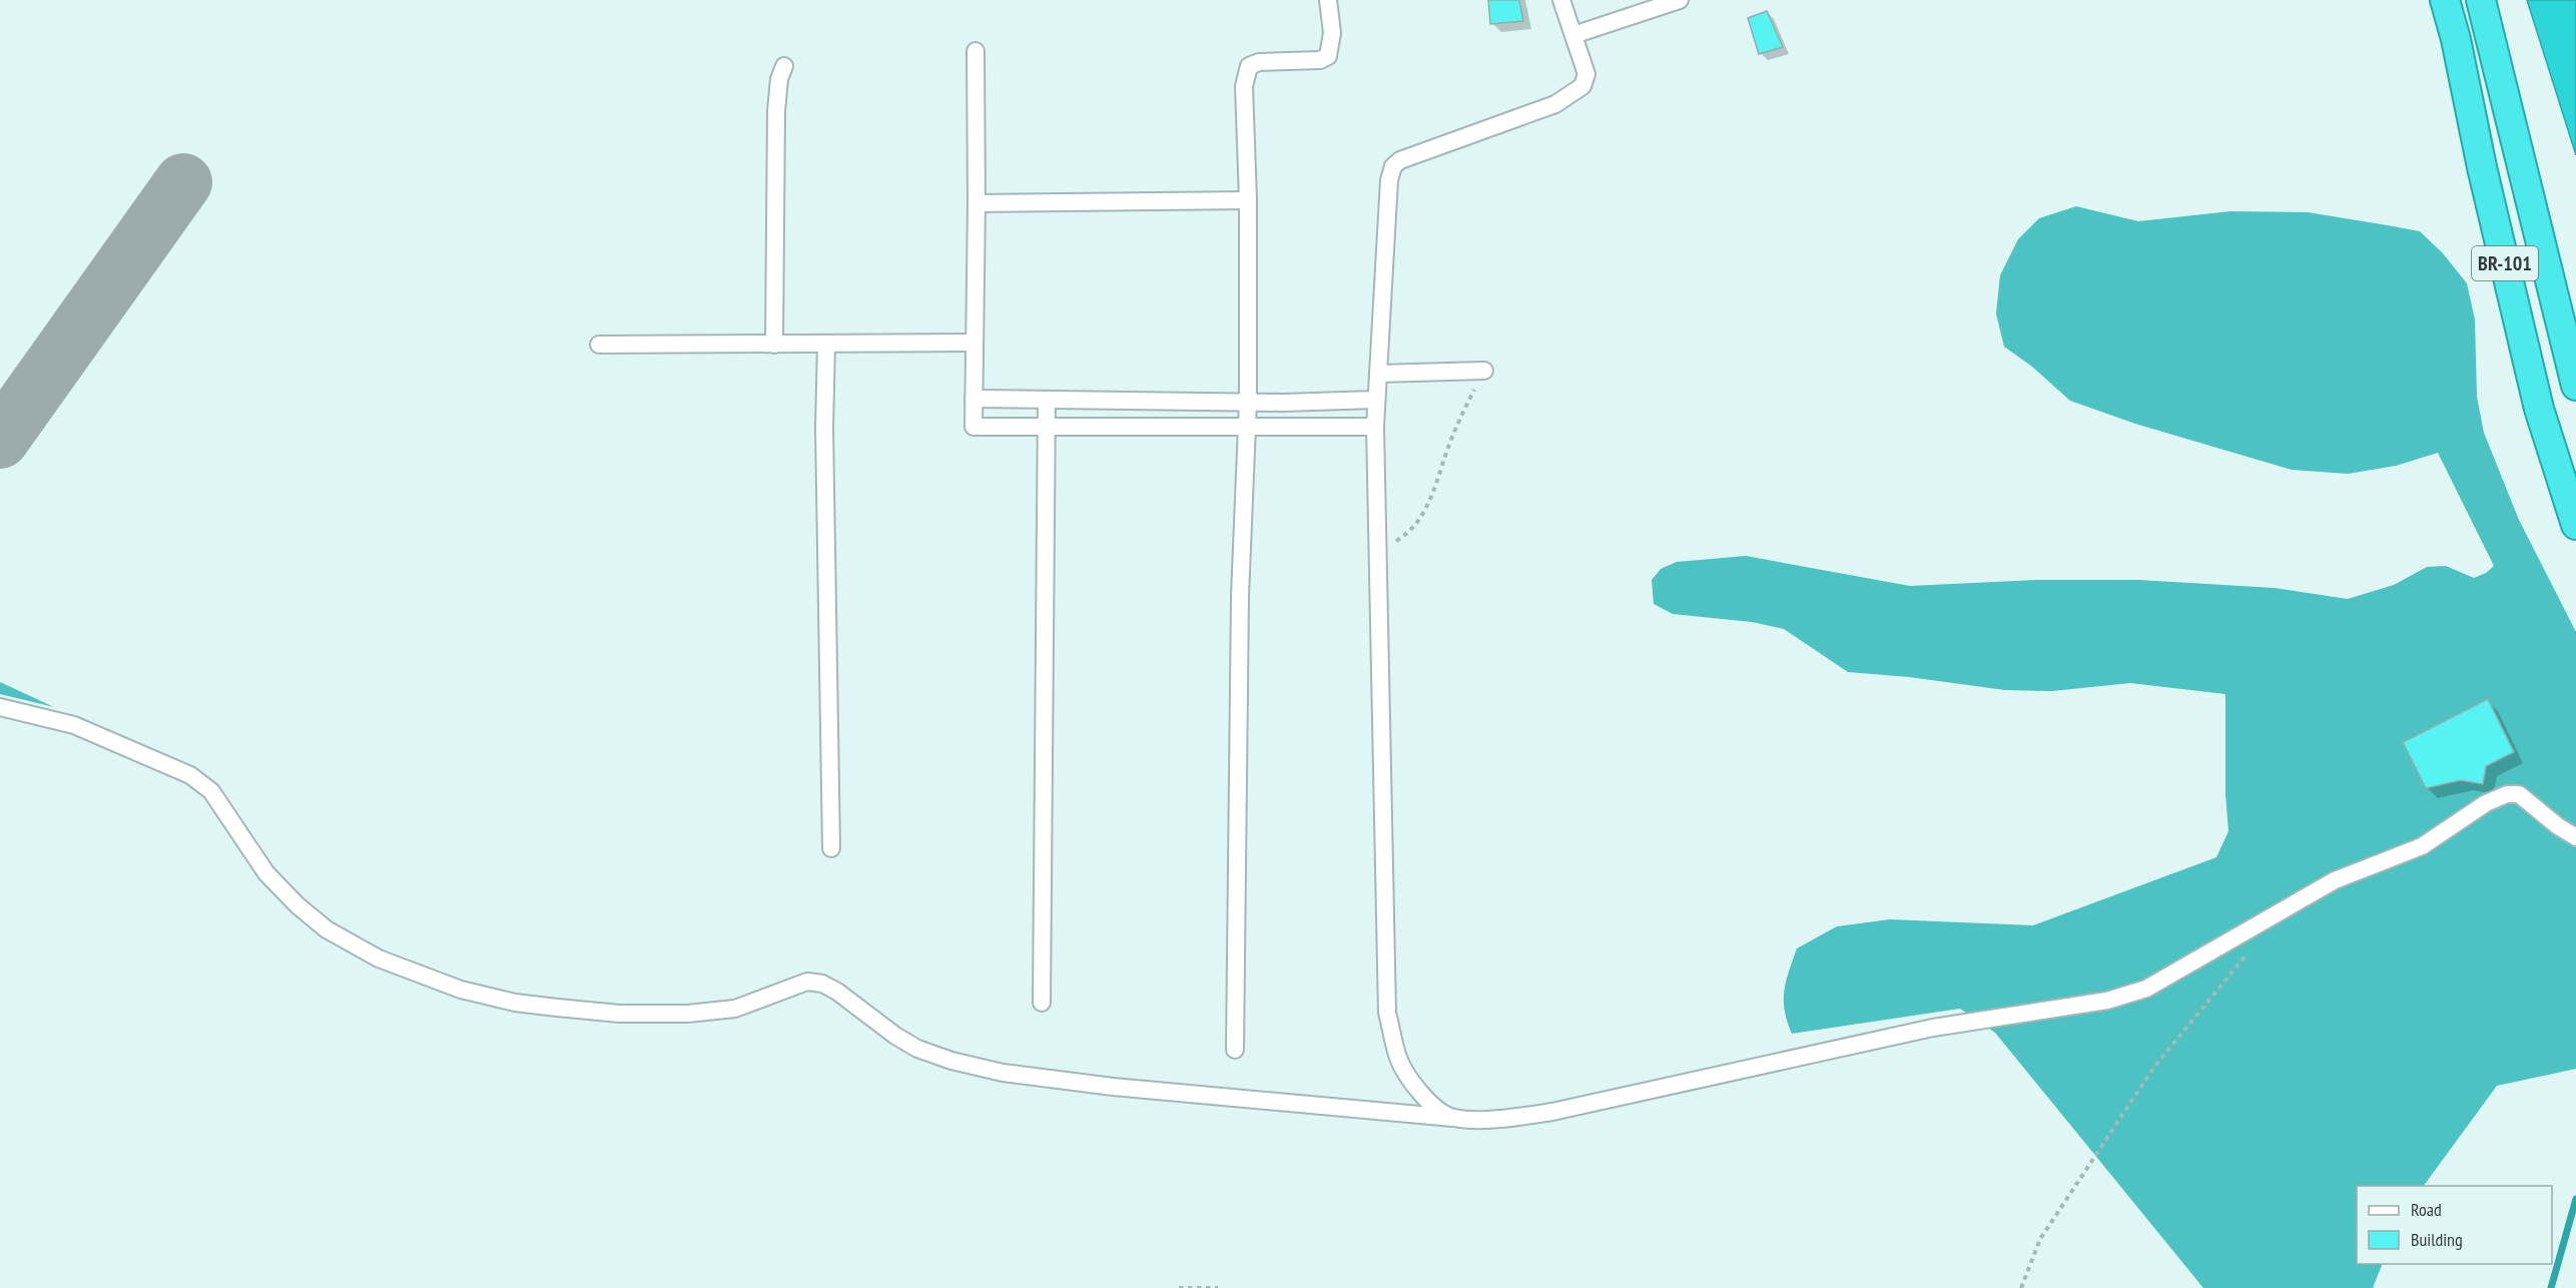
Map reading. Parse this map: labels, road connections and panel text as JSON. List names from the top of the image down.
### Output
{
  "streets": {
    "highway": ["BR-101"]
  },
  "legend": ["Road", "Building"]
}
